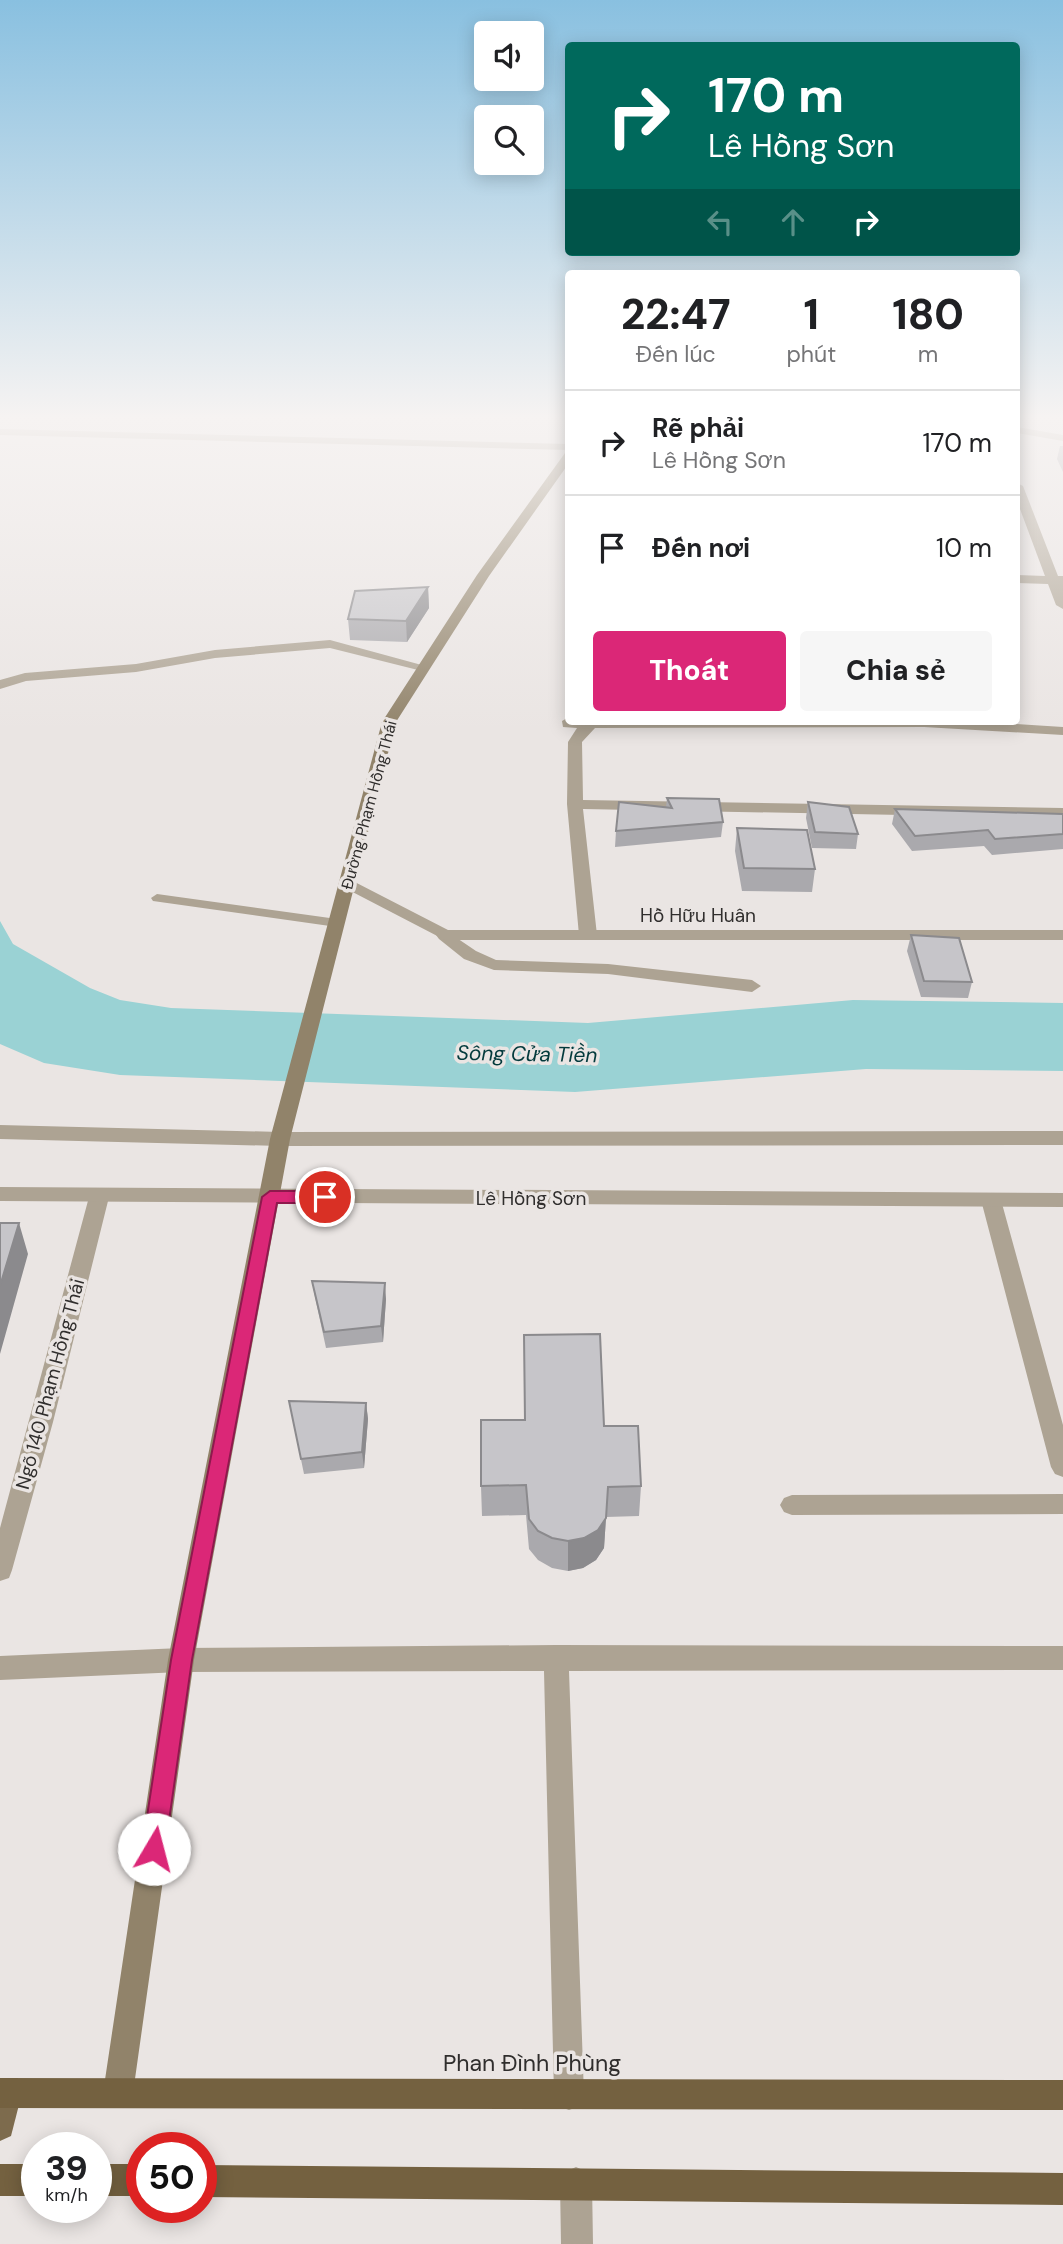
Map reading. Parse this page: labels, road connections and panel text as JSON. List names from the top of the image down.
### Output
{
  "streets": {
    "highway": ["Phan Đình Phùng"],
    "main road": ["Đường Phạm Hồng Thái"],
    "street": ["Hồ Hữu Huân", "Lê Hồng Sơn", "Ngõ 140 Phạm Hồng Thái"]
  },
  "crossings": [
    ["Đường Phạm Hồng Thái", "Hồ Hữu Huân"],
    ["Lê Hồng Sơn", "Ngõ 140 Phạm Hồng Thái"]
  ],
  "water": ["Sông Cửa Tiền"],
  "page": {
    "turn": ["170 m", "Lê Hồng Sơn"],
    "eta": [
      "22:47",
      "Đến lúc",
      "1",
      "phút",
      "180",
      "m"
    ],
    "list": [
      {
        "name": "Rẽ phải",
        "note": "Lê Hồng Sơn",
        "value": "170 m"
      },
      {
        "name": "Đến nơi",
        "value": "10 m"
      }
    ],
    "buttons": ["Thoát", "Chia sẻ"],
    "speed": "39 km/h",
    "limit": "50"
  }
}
